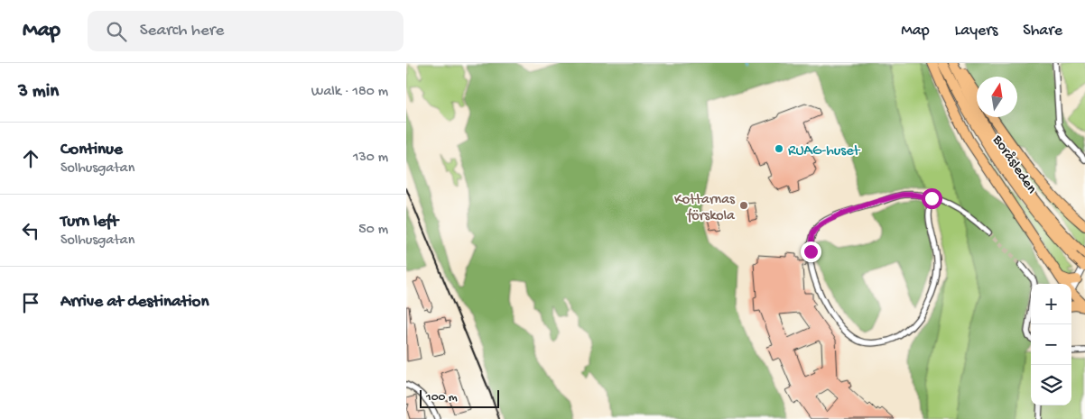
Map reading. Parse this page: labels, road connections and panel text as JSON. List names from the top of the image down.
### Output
{
  "streets": {
    "highway": ["Boråsleden"]
  },
  "places": ["RUAG-huset", "Kottarnas förskola"],
  "scale_bar": "100 m",
  "north": "top",
  "page": {
    "header": "Map",
    "search": "Search here",
    "nav": ["Map", "Layers", "Share"],
    "heading": ["3 min", "Walk · 180 m"],
    "list": [
      ["Continue", "Solhusgatan", "130 m"],
      ["Turn left", "Solhusgatan", "50 m"],
      "Arrive at destination"
    ],
    "map_buttons": ["+", "−"],
    "scale": "100 m"
  }
}
